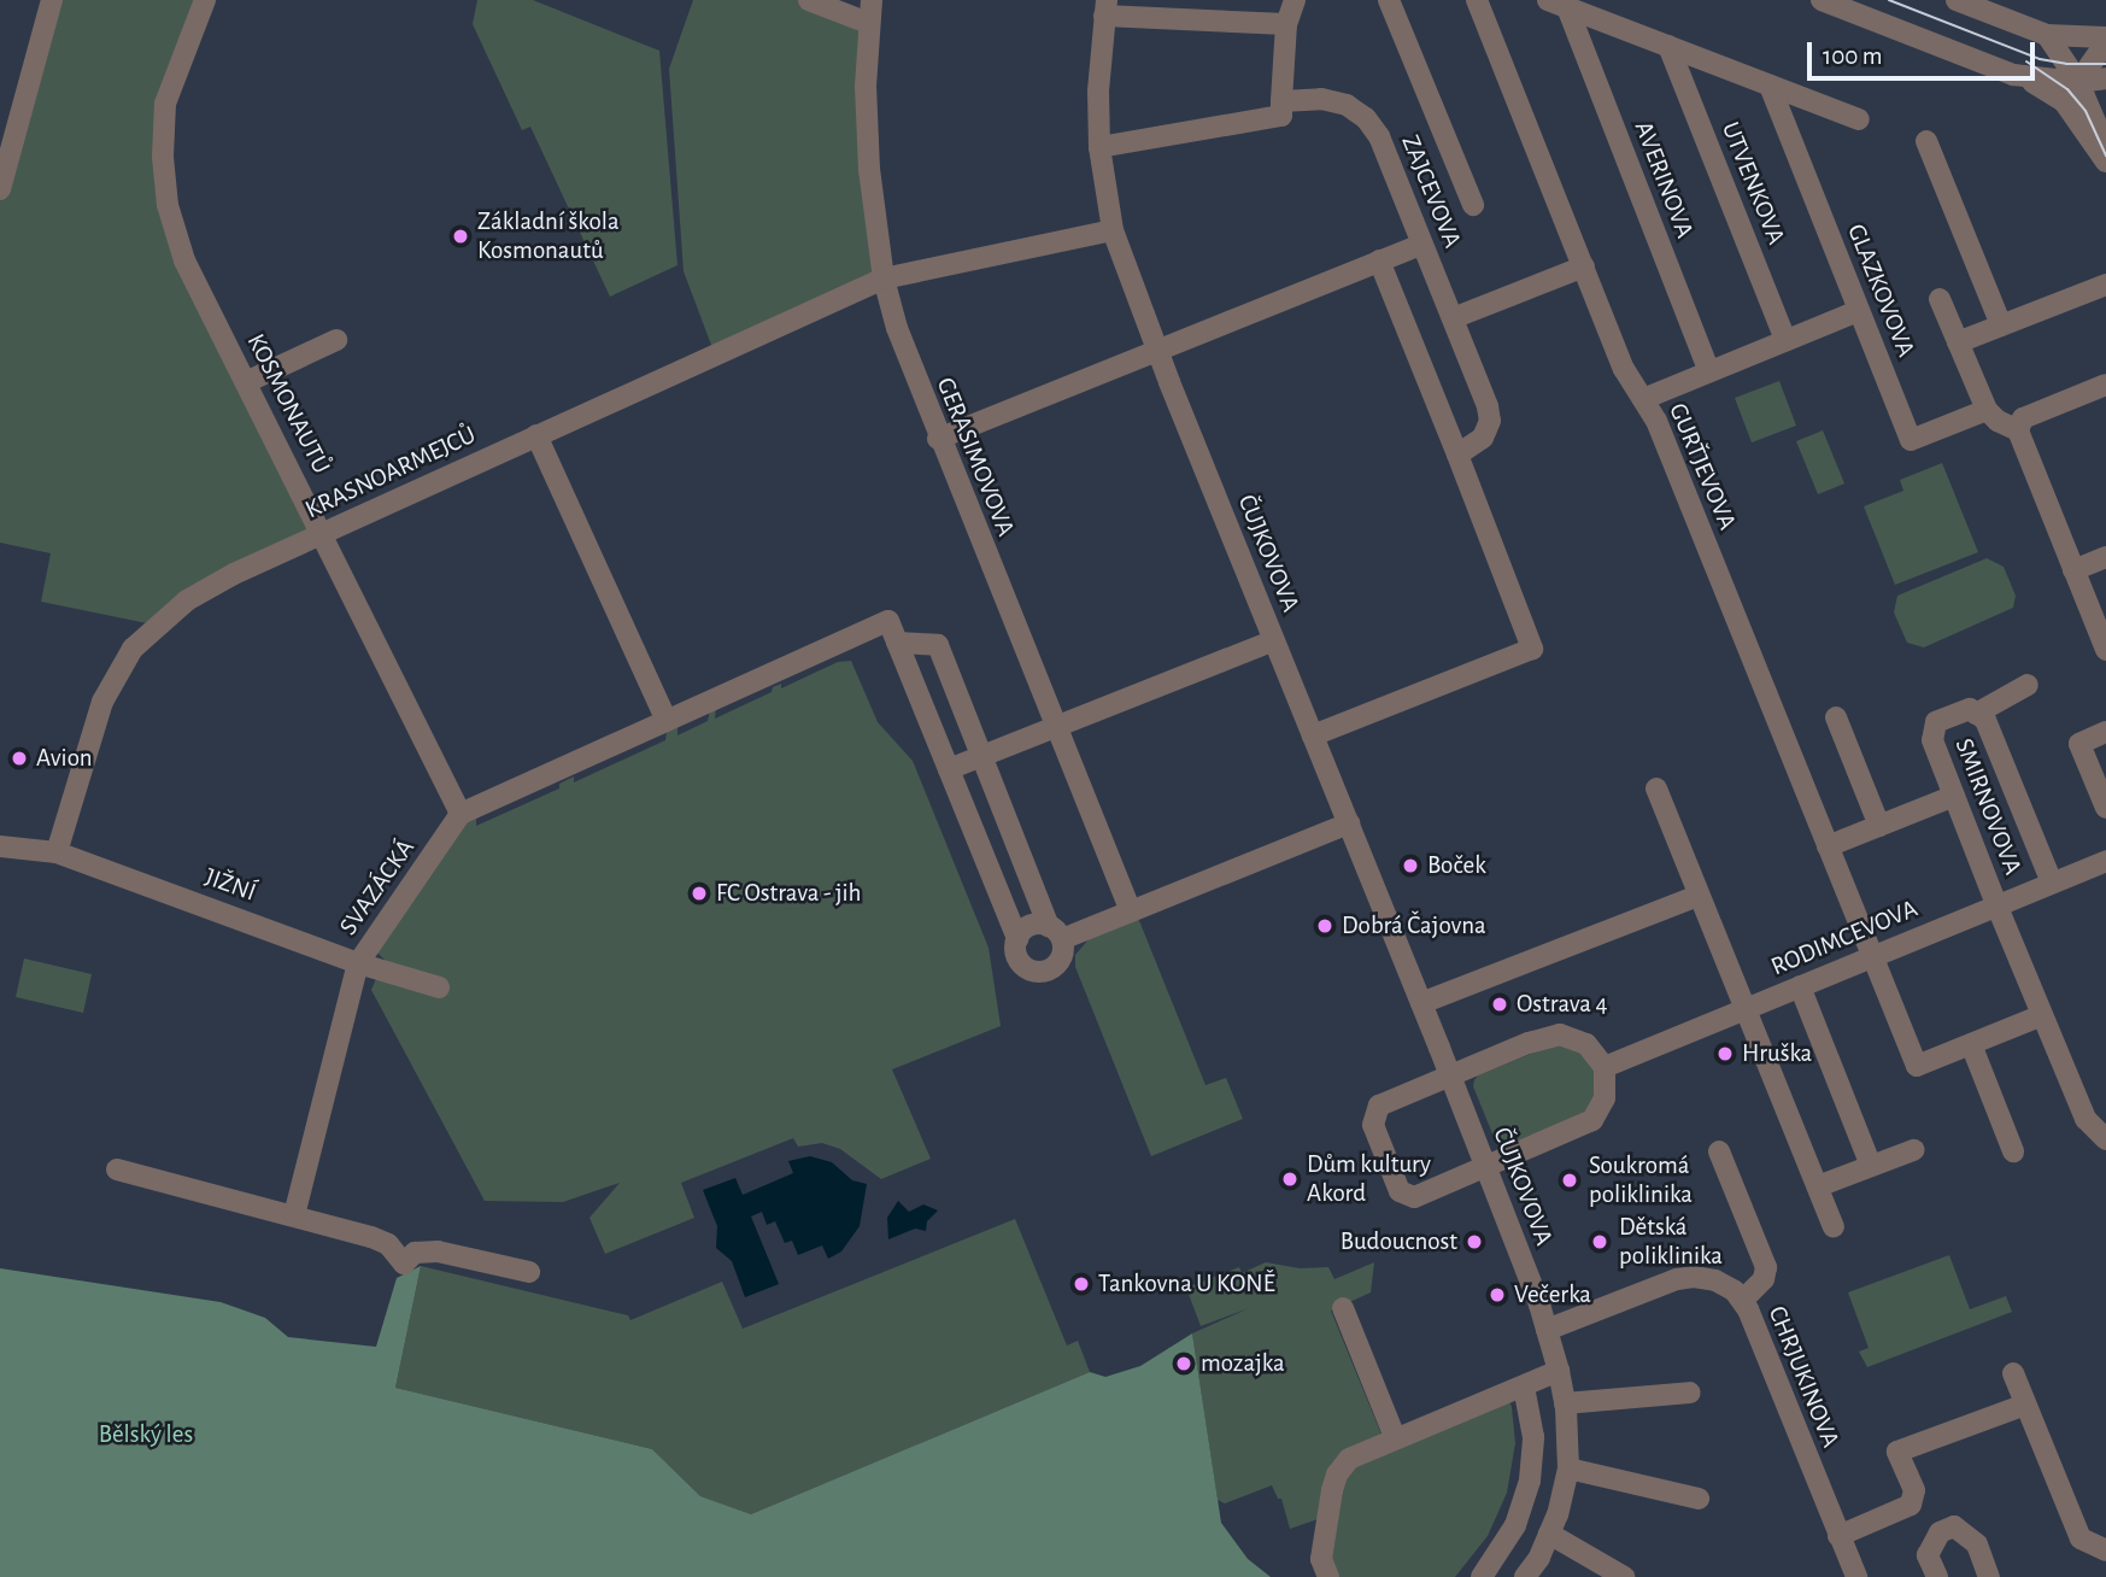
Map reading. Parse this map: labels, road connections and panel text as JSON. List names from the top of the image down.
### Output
{
  "streets": {
    "street": [
      "AVERINOVA",
      "UTVENKOVA",
      "ZAJCEVOVA",
      "GLAZKOVOVA",
      "KOSMONAUTŮ",
      "GERASIMOVOVA",
      "GURŤJEVOVA",
      "KRASNOARMEJCŮ",
      "ČUJKOVOVA",
      "SMIRNOVOVA",
      "JIŽNÍ",
      "SVAZÁCKÁ",
      "RODIMCEVOVA",
      "CHRJUKINOVA"
    ]
  },
  "crossings": [
    ["KOSMONAUTŮ", "KRASNOARMEJCŮ"],
    ["KOSMONAUTŮ", "SVAZÁCKÁ"],
    ["GERASIMOVOVA", "KRASNOARMEJCŮ"],
    ["GURŤJEVOVA", "RODIMCEVOVA"],
    ["KRASNOARMEJCŮ", "ČUJKOVOVA"],
    ["KRASNOARMEJCŮ", "JIŽNÍ"],
    ["ČUJKOVOVA", "CHRJUKINOVA"],
    ["SMIRNOVOVA", "RODIMCEVOVA"],
    ["JIŽNÍ", "SVAZÁCKÁ"]
  ],
  "parks": ["Bělský les"],
  "places": [
    "Základní škola Kosmonautů",
    "Avion",
    "Boček",
    "FC Ostrava - jih",
    "Dobrá Čajovna",
    "Ostrava 4",
    "Hruška",
    "Dům kultury Akord",
    "Soukromá poliklinika",
    "Budoucnost",
    "Dětská poliklinika",
    "Tankovna U KONĚ",
    "Večerka",
    "mozajka"
  ],
  "scale_bar": "100 m"
}
